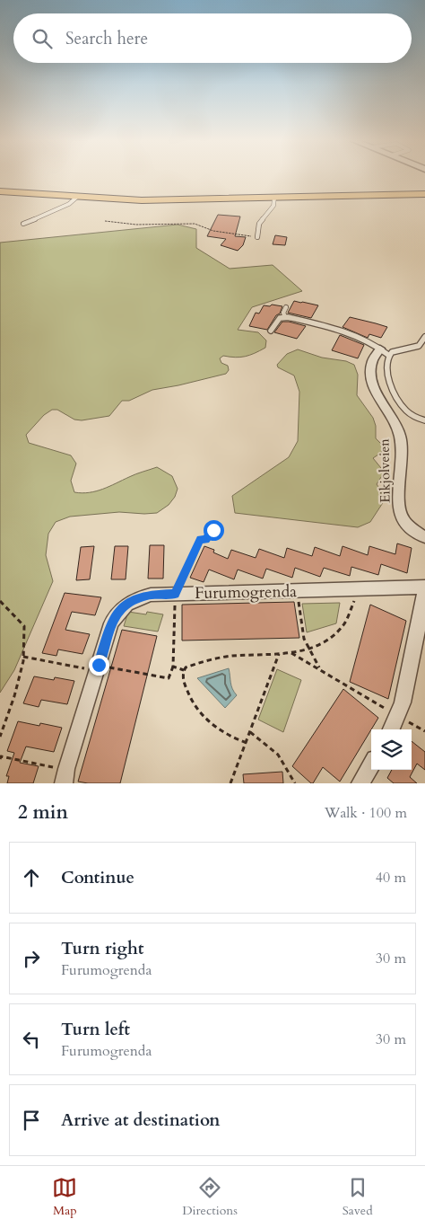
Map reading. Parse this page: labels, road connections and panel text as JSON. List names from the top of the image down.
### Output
{
  "streets": {
    "street": ["Eikjolveien", "Furumogrenda"]
  },
  "page": {
    "search": "Search here",
    "heading": ["2 min", "Walk · 100 m"],
    "list": [
      ["Continue", "40 m"],
      ["Turn right", "Furumogrenda", "30 m"],
      ["Turn left", "Furumogrenda", "30 m"],
      "Arrive at destination"
    ],
    "nav": ["Map", "Directions", "Saved"]
  }
}
